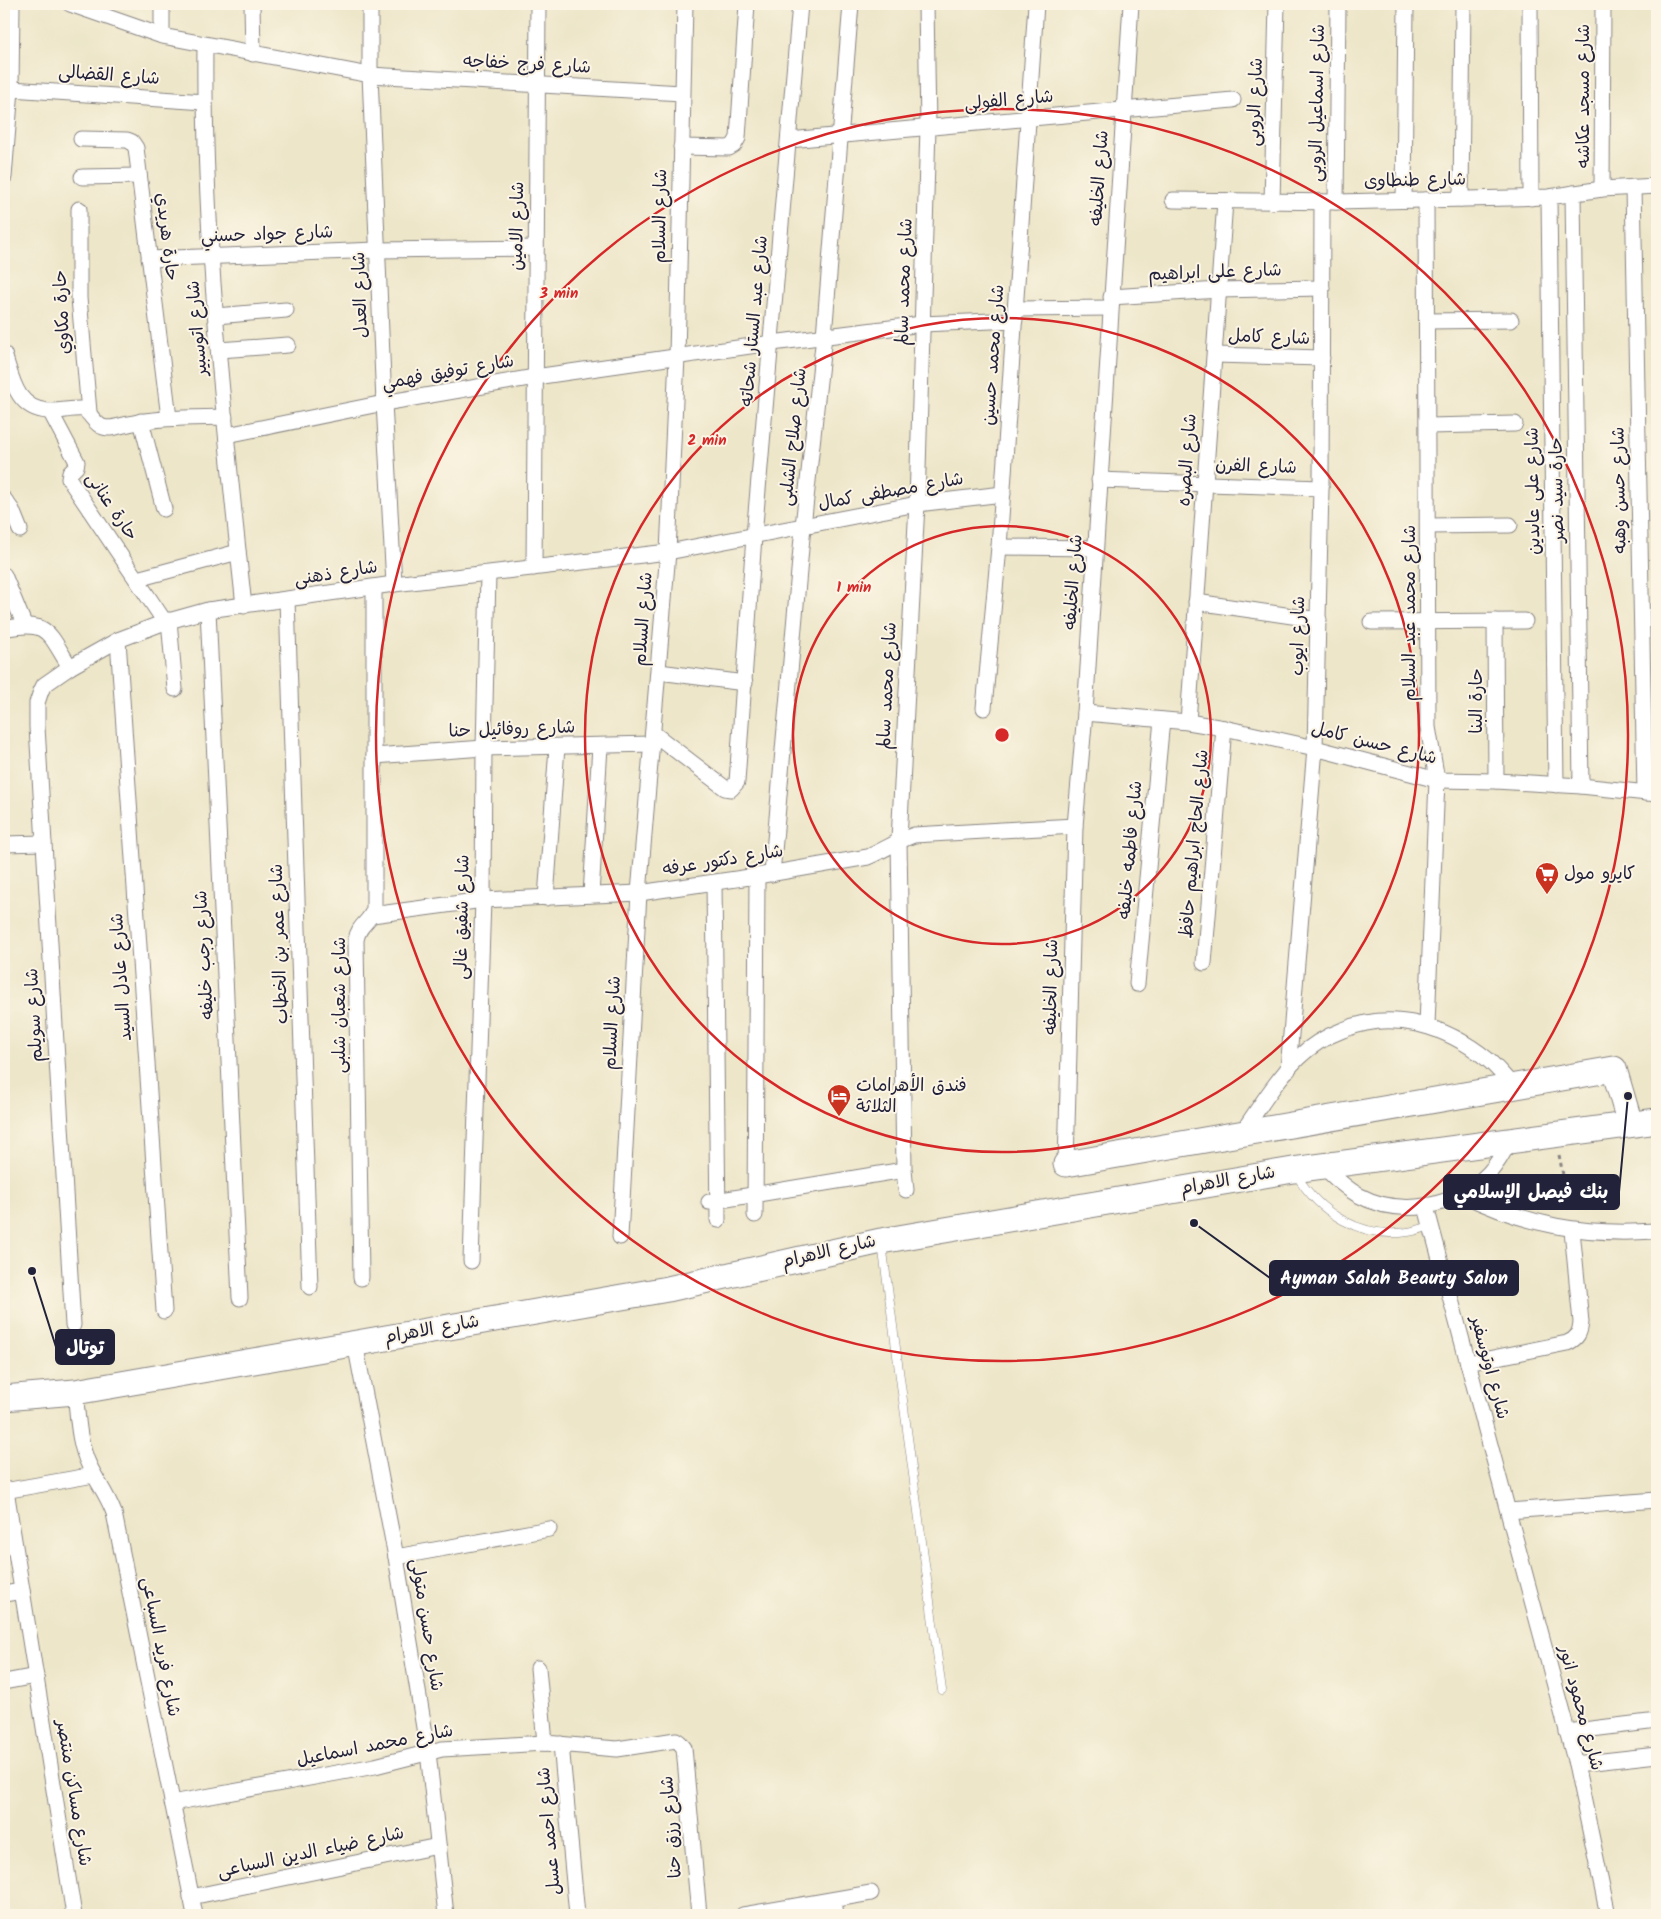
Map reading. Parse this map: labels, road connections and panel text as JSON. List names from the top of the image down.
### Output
{
  "streets": {
    "main road": ["شارع الاهرام"],
    "street": [
      "شارع فرج خفاجه",
      "شارع القضالى",
      "شارع مسجد عكاشه",
      "شارع الفولى",
      "شارع الروبى",
      "شارع اسماعيل الروبى",
      "شارع الخليفه",
      "شارع طنطاوى",
      "شارع السلام",
      "شارع الامين",
      "شارع جواد حسني",
      "حارة هريدي",
      "شارع على ابراهيم",
      "شارع محمد سالم",
      "شارع العدل",
      "حارة مكاوي",
      "شارع عبد الستار شحاته",
      "شارع اتوسبير",
      "شارع كامل",
      "شارع محمد حسين",
      "شارع توفيق فهمي",
      "شارع صلاح الشلبى",
      "شارع البصره",
      "شارع الفرن",
      "حارة سيد نصر",
      "شارع حسن وهبه",
      "شارع على عابدين",
      "شارع مصطفى كمال",
      "حارة عنانى",
      "شارع ذهنى",
      "شارع محمد عبد السلام",
      "شارع ايوب",
      "حارة البنا",
      "شارع روفائيل حنا",
      "شارع حسن كامل",
      "شارع الحاج ابراهيم حافظ",
      "شارع فاطمه خليفه",
      "شارع دكتور عرفه",
      "شارع شفيق غالى",
      "شارع عمر بن الخطاب",
      "شارع رجب خليفه",
      "شارع عادل السيد",
      "شارع شعبان شلبى",
      "شارع سويلم",
      "شارع اوتوسفير",
      "شارع حسن متولى",
      "شارع فريد السباعى",
      "شارع محمود انور",
      "شارع محمد اسماعيل",
      "شارع مساكن منتصر",
      "شارع رزق حنا",
      "شارع احمد عسل",
      "شارع ضياء الدين السباعى"
    ]
  },
  "crossings": [
    ["شارع فرج خفاجه", "شارع السلام"],
    ["شارع فرج خفاجه", "شارع الامين"],
    ["شارع فرج خفاجه", "شارع العدل"],
    ["شارع فرج خفاجه", "شارع اتوسبير"],
    ["شارع القضالى", "شارع اتوسبير"],
    ["شارع مسجد عكاشه", "شارع طنطاوى"],
    ["شارع الفولى", "شارع الخليفه"],
    ["شارع الفولى", "شارع محمد سالم"],
    ["شارع الفولى", "شارع عبد الستار شحاته"],
    ["شارع الفولى", "شارع محمد حسين"],
    ["شارع الفولى", "شارع صلاح الشلبى"],
    ["شارع الروبى", "شارع طنطاوى"],
    ["شارع اسماعيل الروبى", "شارع طنطاوى"],
    ["شارع اسماعيل الروبى", "شارع ايوب"],
    ["شارع الخليفه", "شارع على ابراهيم"],
    ["شارع الخليفه", "شارع الفرن"],
    ["شارع الخليفه", "شارع حسن كامل"],
    ["شارع الخليفه", "شارع دكتور عرفه"],
    ["شارع طنطاوى", "شارع البصره"],
    ["شارع طنطاوى", "حارة سيد نصر"],
    ["شارع طنطاوى", "شارع حسن وهبه"],
    ["شارع طنطاوى", "شارع على عابدين"],
    ["شارع طنطاوى", "شارع محمد عبد السلام"],
    ["شارع طنطاوى", "شارع ايوب"],
    ["شارع السلام", "شارع عبد الستار شحاته"],
    ["شارع السلام", "شارع توفيق فهمي"],
    ["شارع السلام", "شارع مصطفى كمال"],
    ["شارع السلام", "شارع ذهنى"],
    ["شارع السلام", "شارع روفائيل حنا"],
    ["شارع السلام", "شارع دكتور عرفه"],
    ["شارع الامين", "شارع جواد حسني"],
    ["شارع الامين", "شارع توفيق فهمي"],
    ["شارع الامين", "شارع ذهنى"],
    ["شارع جواد حسني", "حارة هريدي"],
    ["شارع جواد حسني", "شارع العدل"],
    ["شارع جواد حسني", "شارع اتوسبير"],
    ["شارع على ابراهيم", "شارع محمد سالم"],
    ["شارع على ابراهيم", "شارع محمد حسين"],
    ["شارع على ابراهيم", "شارع توفيق فهمي"],
    ["شارع على ابراهيم", "شارع البصره"],
    ["شارع على ابراهيم", "شارع ايوب"],
    ["شارع محمد سالم", "شارع توفيق فهمي"],
    ["شارع محمد سالم", "شارع مصطفى كمال"],
    ["شارع محمد سالم", "شارع دكتور عرفه"],
    ["شارع العدل", "شارع توفيق فهمي"],
    ["شارع العدل", "شارع ذهنى"],
    ["شارع عبد الستار شحاته", "شارع توفيق فهمي"],
    ["شارع عبد الستار شحاته", "شارع مصطفى كمال"],
    ["شارع عبد الستار شحاته", "شارع روفائيل حنا"],
    ["شارع اتوسبير", "شارع توفيق فهمي"],
    ["شارع اتوسبير", "شارع ذهنى"],
    ["شارع كامل", "شارع البصره"],
    ["شارع كامل", "شارع ايوب"],
    ["شارع محمد حسين", "شارع مصطفى كمال"],
    ["شارع توفيق فهمي", "شارع صلاح الشلبى"],
    ["شارع صلاح الشلبى", "شارع مصطفى كمال"],
    ["شارع صلاح الشلبى", "شارع دكتور عرفه"],
    ["شارع البصره", "شارع الفرن"],
    ["شارع البصره", "شارع حسن كامل"],
    ["شارع الفرن", "شارع ايوب"],
    ["حارة سيد نصر", "شارع حسن كامل"],
    ["شارع حسن وهبه", "شارع حسن كامل"],
    ["شارع على عابدين", "شارع حسن كامل"],
    ["شارع مصطفى كمال", "شارع ذهنى"],
    ["حارة عنانى", "شارع ذهنى"],
    ["شارع ذهنى", "شارع شفيق غالى"],
    ["شارع ذهنى", "شارع عمر بن الخطاب"],
    ["شارع ذهنى", "شارع رجب خليفه"],
    ["شارع ذهنى", "شارع عادل السيد"],
    ["شارع ذهنى", "شارع سويلم"],
    ["شارع محمد عبد السلام", "شارع حسن كامل"],
    ["شارع ايوب", "شارع حسن كامل"],
    ["حارة البنا", "شارع حسن كامل"],
    ["شارع روفائيل حنا", "شارع شفيق غالى"],
    ["شارع حسن كامل", "شارع الحاج ابراهيم حافظ"],
    ["شارع حسن كامل", "شارع فاطمه خليفه"],
    ["شارع دكتور عرفه", "شارع شفيق غالى"],
    ["شارع دكتور عرفه", "شارع شعبان شلبى"],
    ["شارع الاهرام", "شارع حسن متولى"],
    ["شارع الاهرام", "شارع فريد السباعى"],
    ["شارع اوتوسفير", "شارع محمود انور"],
    ["شارع حسن متولى", "شارع محمد اسماعيل"],
    ["شارع حسن متولى", "شارع ضياء الدين السباعى"],
    ["شارع فريد السباعى", "شارع محمد اسماعيل"],
    ["شارع فريد السباعى", "شارع ضياء الدين السباعى"],
    ["شارع محمد اسماعيل", "شارع رزق حنا"],
    ["شارع محمد اسماعيل", "شارع احمد عسل"]
  ],
  "places": {
    "supermarket": ["كايرو مول"],
    "other": ["بنك فيصل الإسلامي", "Ayman Salah Beauty Salon", "توتال"],
    "hotel": ["فندق الأهرامات الثلاثة"]
  },
  "rings": ["3 min", "2 min", "1 min"]
}
